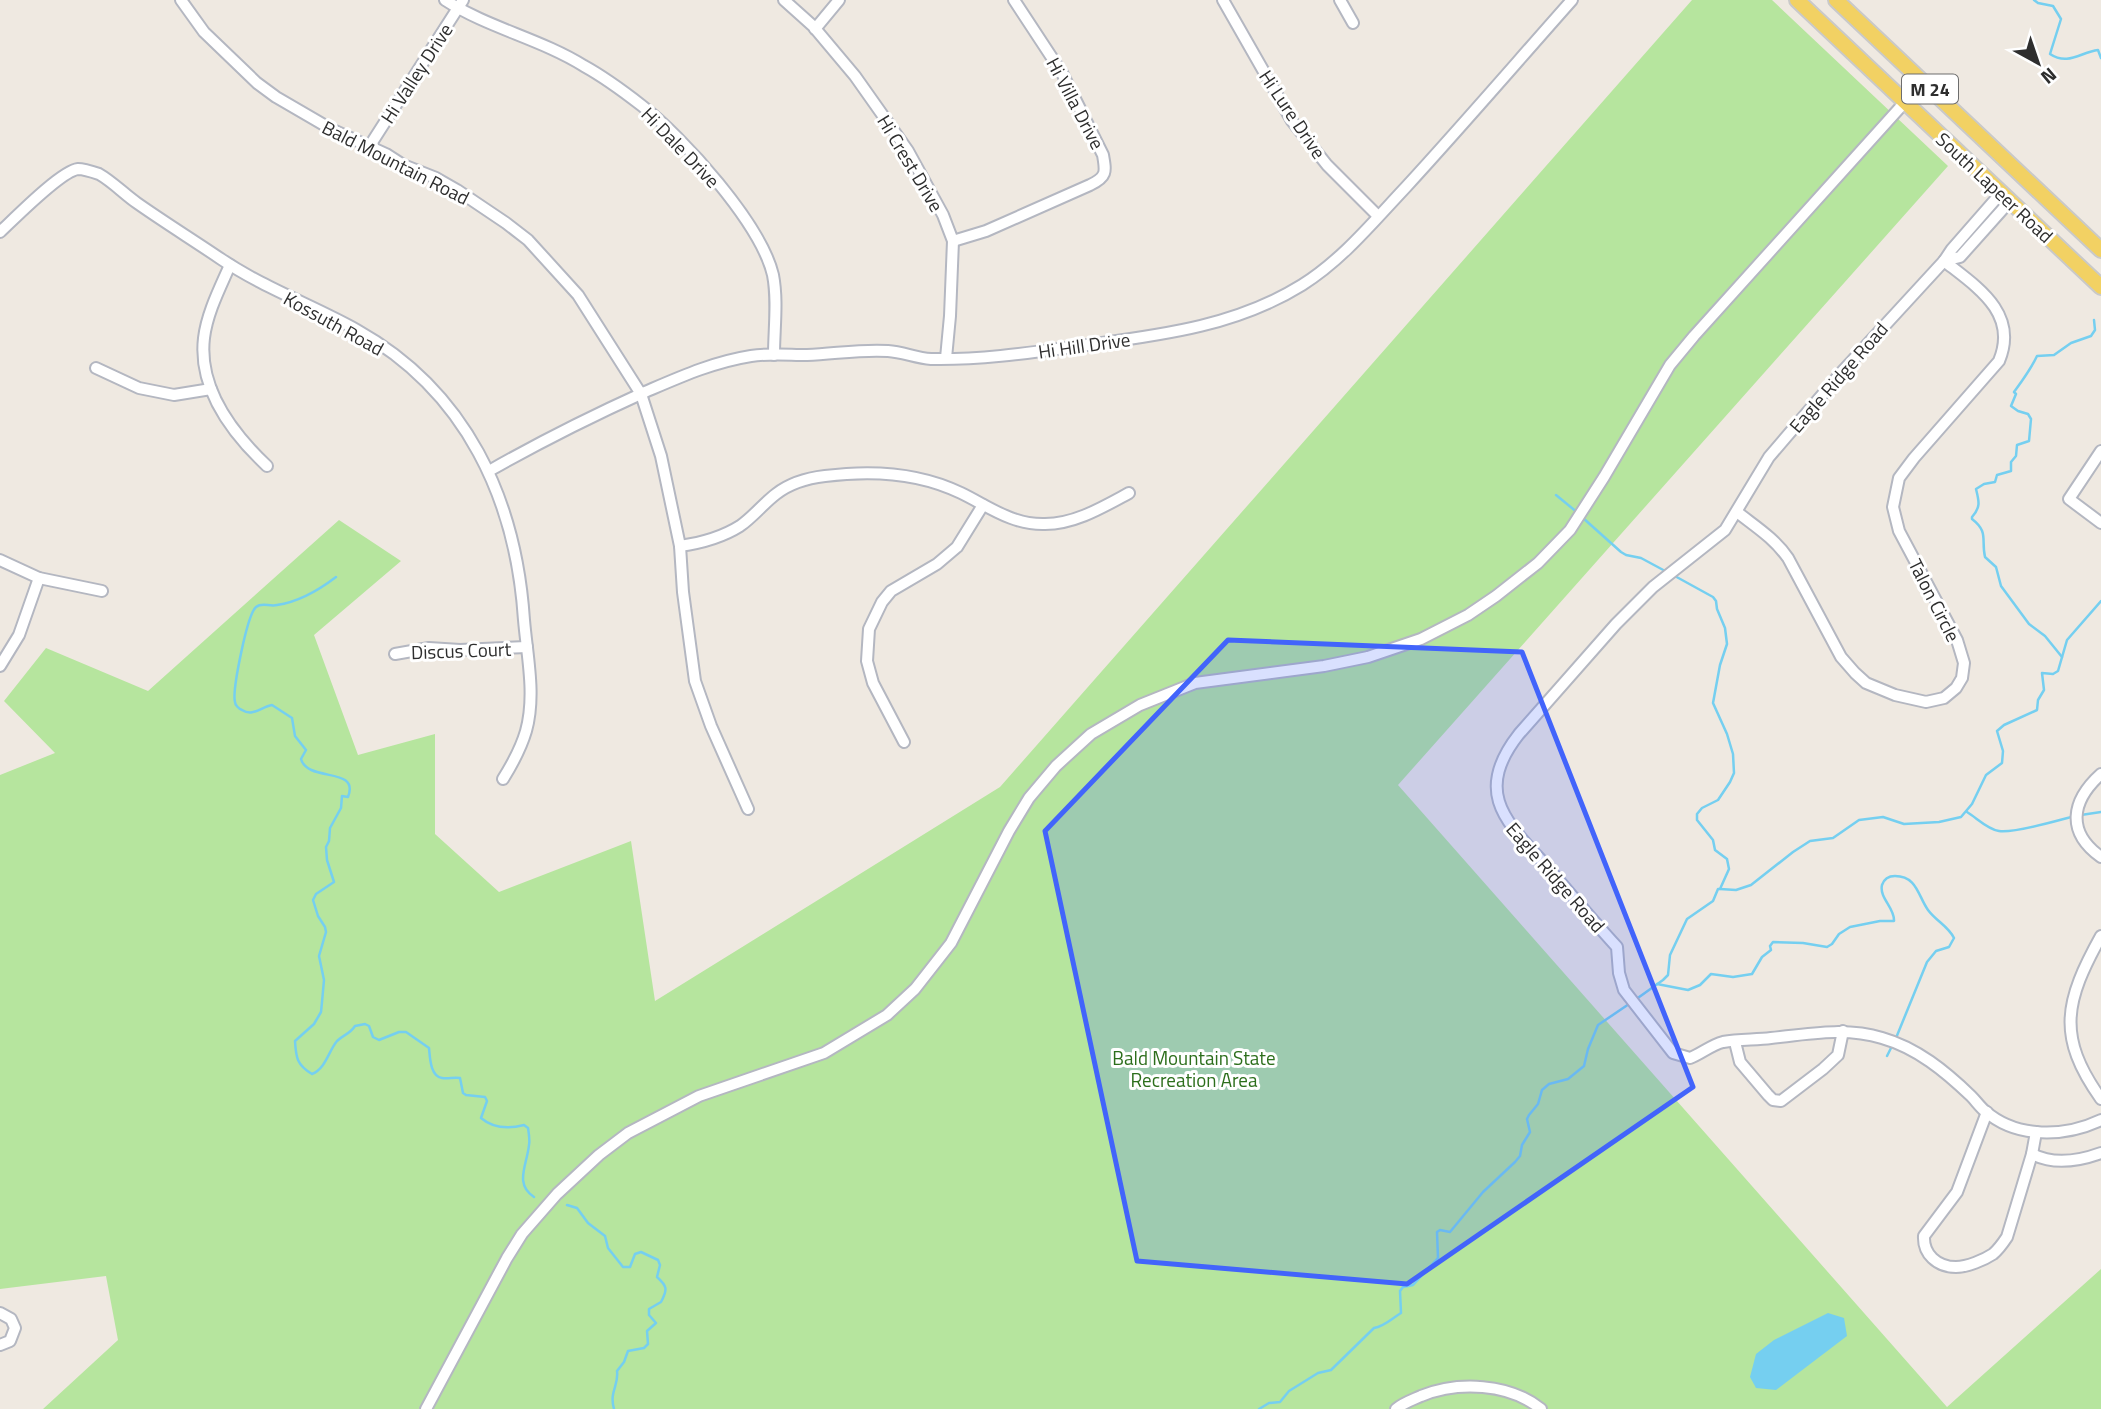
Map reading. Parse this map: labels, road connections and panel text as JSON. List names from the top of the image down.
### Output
{
  "streets": {
    "main road": ["M 24", "South Lapeer Road"],
    "street": [
      "Hi Valley Drive",
      "Hi Villa Drive",
      "Hi Lure Drive",
      "Hi Dale Drive",
      "Bald Mountain Road",
      "Hi Crest Drive",
      "Kossuth Road",
      "Hi Hill Drive",
      "Eagle Ridge Road",
      "Talon Circle",
      "Discus Court"
    ]
  },
  "crossings": [
    ["Hi Valley Drive", "Hi Dale Drive"],
    ["Hi Valley Drive", "Bald Mountain Road"],
    ["Hi Villa Drive", "Hi Crest Drive"],
    ["Hi Lure Drive", "Hi Hill Drive"],
    ["Hi Dale Drive", "Hi Hill Drive"],
    ["Bald Mountain Road", "Hi Hill Drive"],
    ["Hi Crest Drive", "Hi Hill Drive"],
    ["South Lapeer Road", "Eagle Ridge Road"],
    ["Kossuth Road", "Hi Hill Drive"],
    ["Kossuth Road", "Discus Court"],
    ["Eagle Ridge Road", "Talon Circle"]
  ],
  "parks": ["Bald Mountain State Recreation Area"],
  "north": "bottom right"
}
